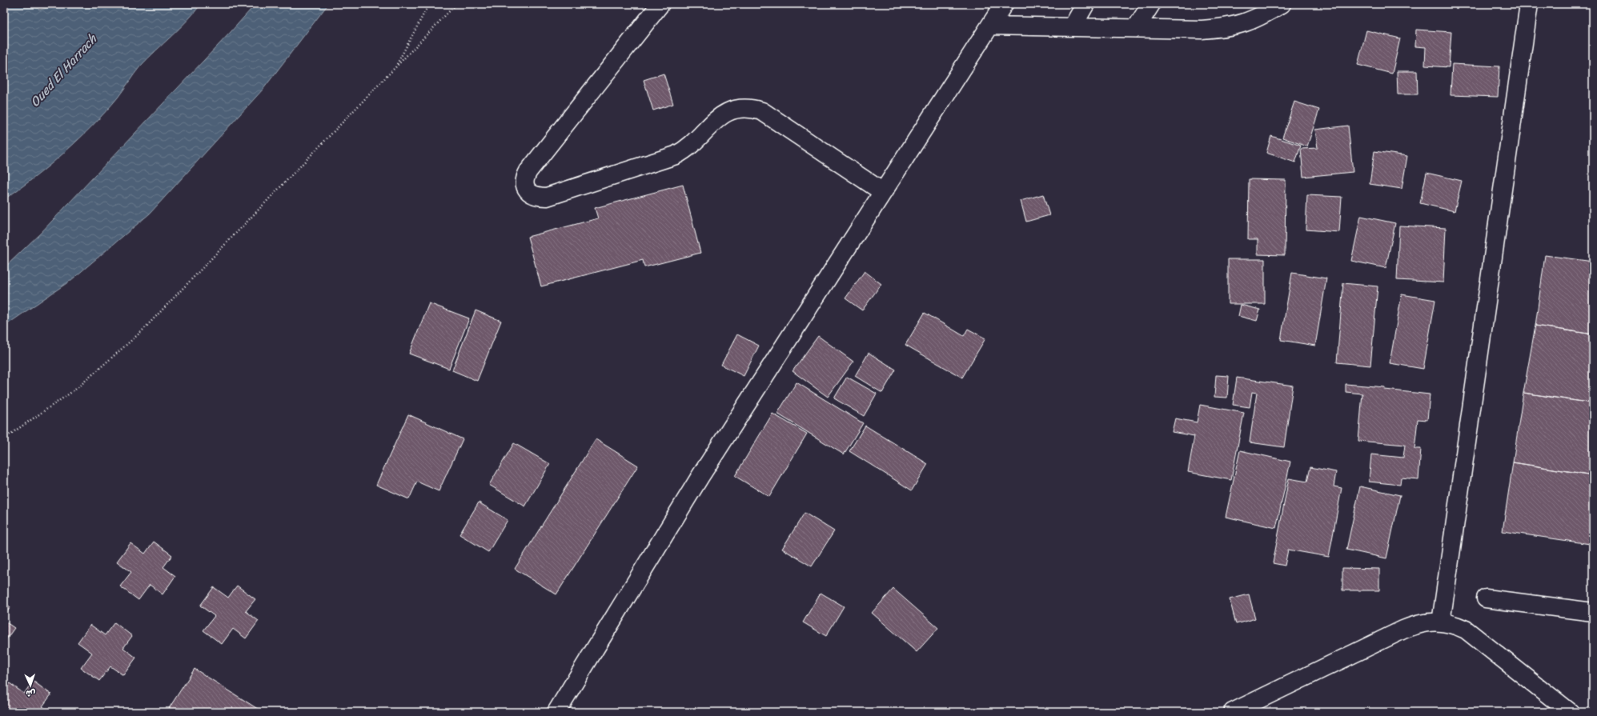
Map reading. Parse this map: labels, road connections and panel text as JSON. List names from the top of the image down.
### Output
{
  "water": ["Oued El Harrach"],
  "north": "bottom"
}
